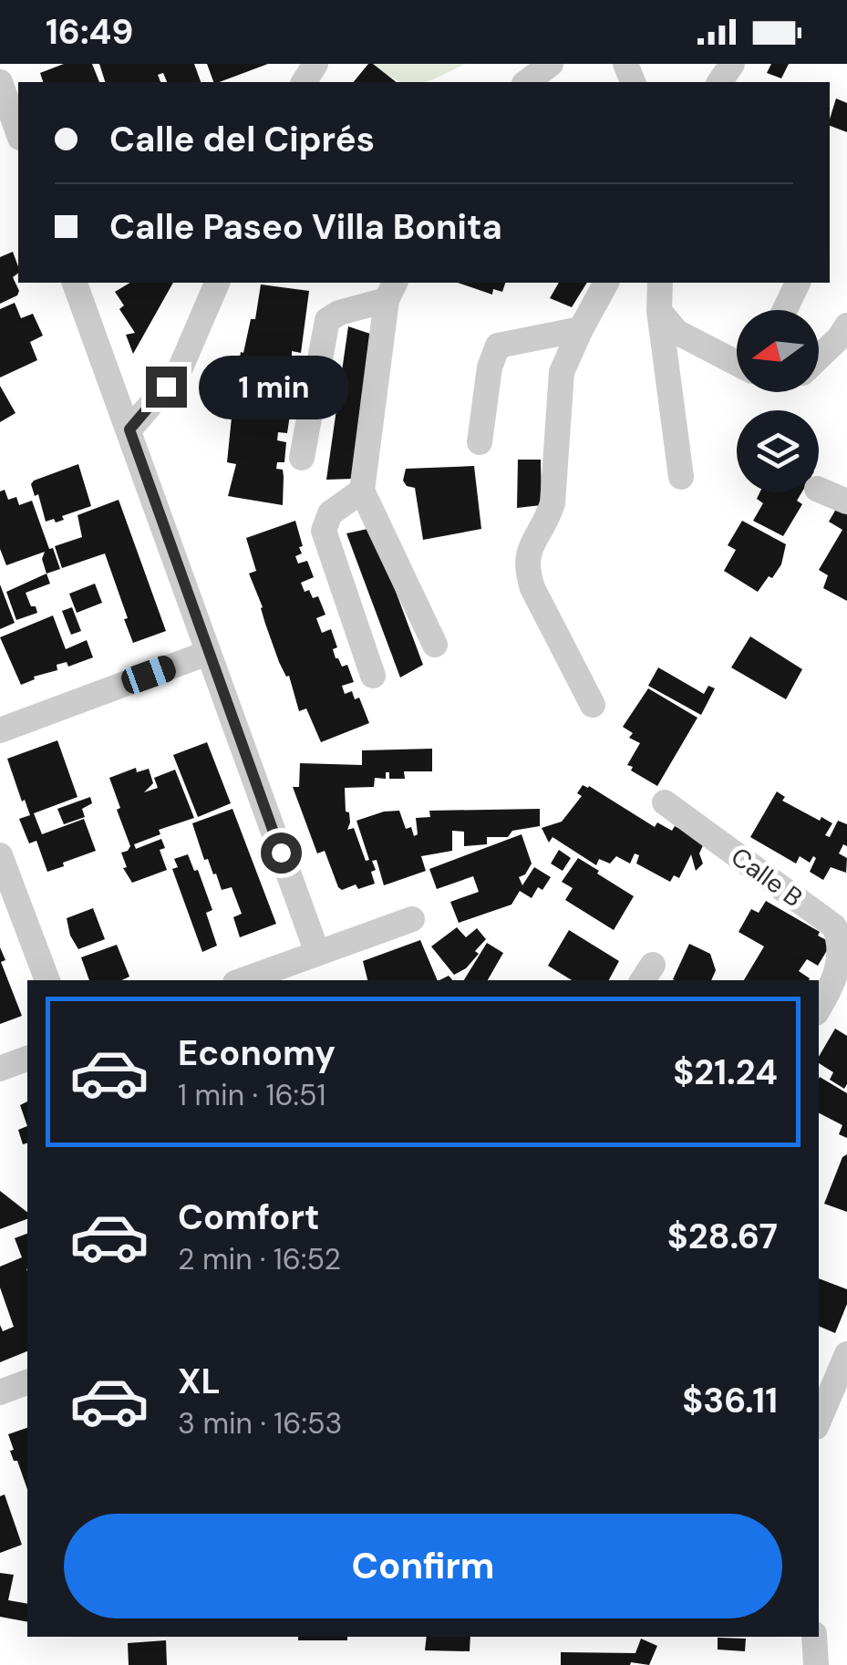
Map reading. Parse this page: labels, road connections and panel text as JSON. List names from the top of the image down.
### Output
{
  "streets": {
    "street": ["Calle B"]
  },
  "north": "left",
  "page": {
    "status": "16:49",
    "banner": ["Calle del Ciprés", "Calle Paseo Villa Bonita"],
    "bubble": "1 min",
    "list": [
      {
        "name": "Economy",
        "note": "1 min · 16:51",
        "value": "$21.24"
      },
      {
        "name": "Comfort",
        "note": "2 min · 16:52",
        "value": "$28.67"
      },
      {
        "name": "XL",
        "note": "3 min · 16:53",
        "value": "$36.11"
      }
    ],
    "buttons": "Confirm"
  }
}
